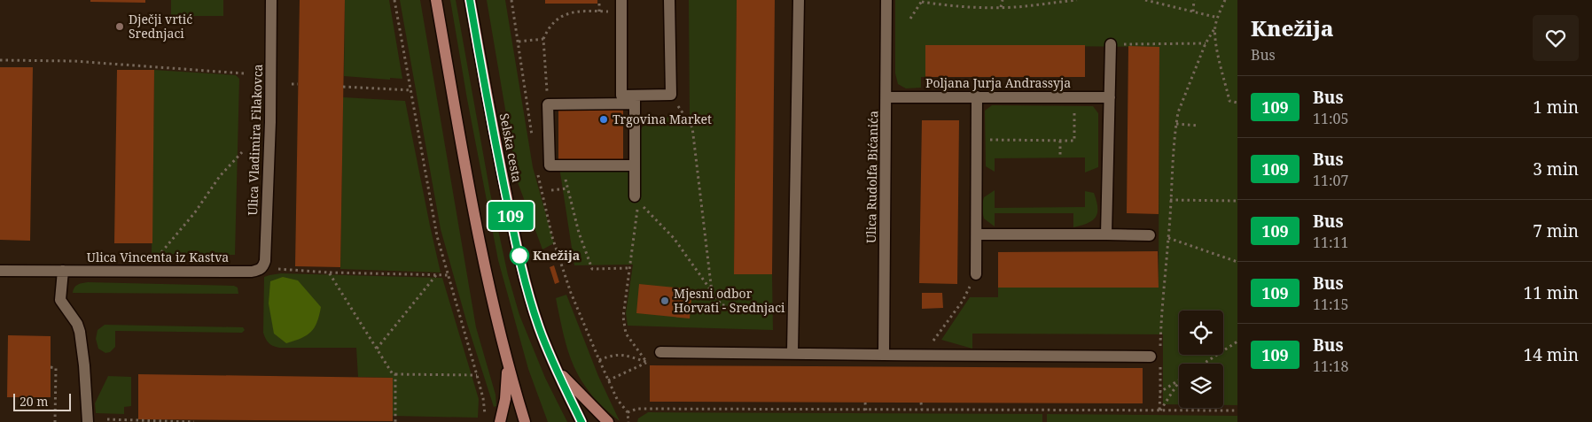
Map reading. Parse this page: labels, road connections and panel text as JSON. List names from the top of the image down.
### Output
{
  "streets": {
    "main road": ["Selska cesta"],
    "street": [
      "Poljana Jurja Andrassyja",
      "Ulica Vladimira Filakovca",
      "Ulica Rudolfa Bićanića",
      "Ulica Vincenta iz Kastva"
    ]
  },
  "crossings": [
    ["Poljana Jurja Andrassyja", "Ulica Rudolfa Bićanića"],
    ["Ulica Vladimira Filakovca", "Ulica Vincenta iz Kastva"]
  ],
  "places": [
    "Dječji vrtić Srednjaci",
    "Trgovina Market",
    "Knežija",
    "Mjesni odbor Horvati - Srednjaci"
  ],
  "lines": ["bus line 109"],
  "scale_bar": "20 m",
  "page": {
    "on_map": "109",
    "heading": ["Knežija", "Bus"],
    "list": [
      {
        "mark": "109",
        "name": "Bus",
        "note": "11:05",
        "value": "1 min"
      },
      {
        "mark": "109",
        "name": "Bus",
        "note": "11:07",
        "value": "3 min"
      },
      {
        "mark": "109",
        "name": "Bus",
        "note": "11:11",
        "value": "7 min"
      },
      {
        "mark": "109",
        "name": "Bus",
        "note": "11:15",
        "value": "11 min"
      },
      {
        "mark": "109",
        "name": "Bus",
        "note": "11:18",
        "value": "14 min"
      }
    ],
    "scale": "20 m"
  }
}
